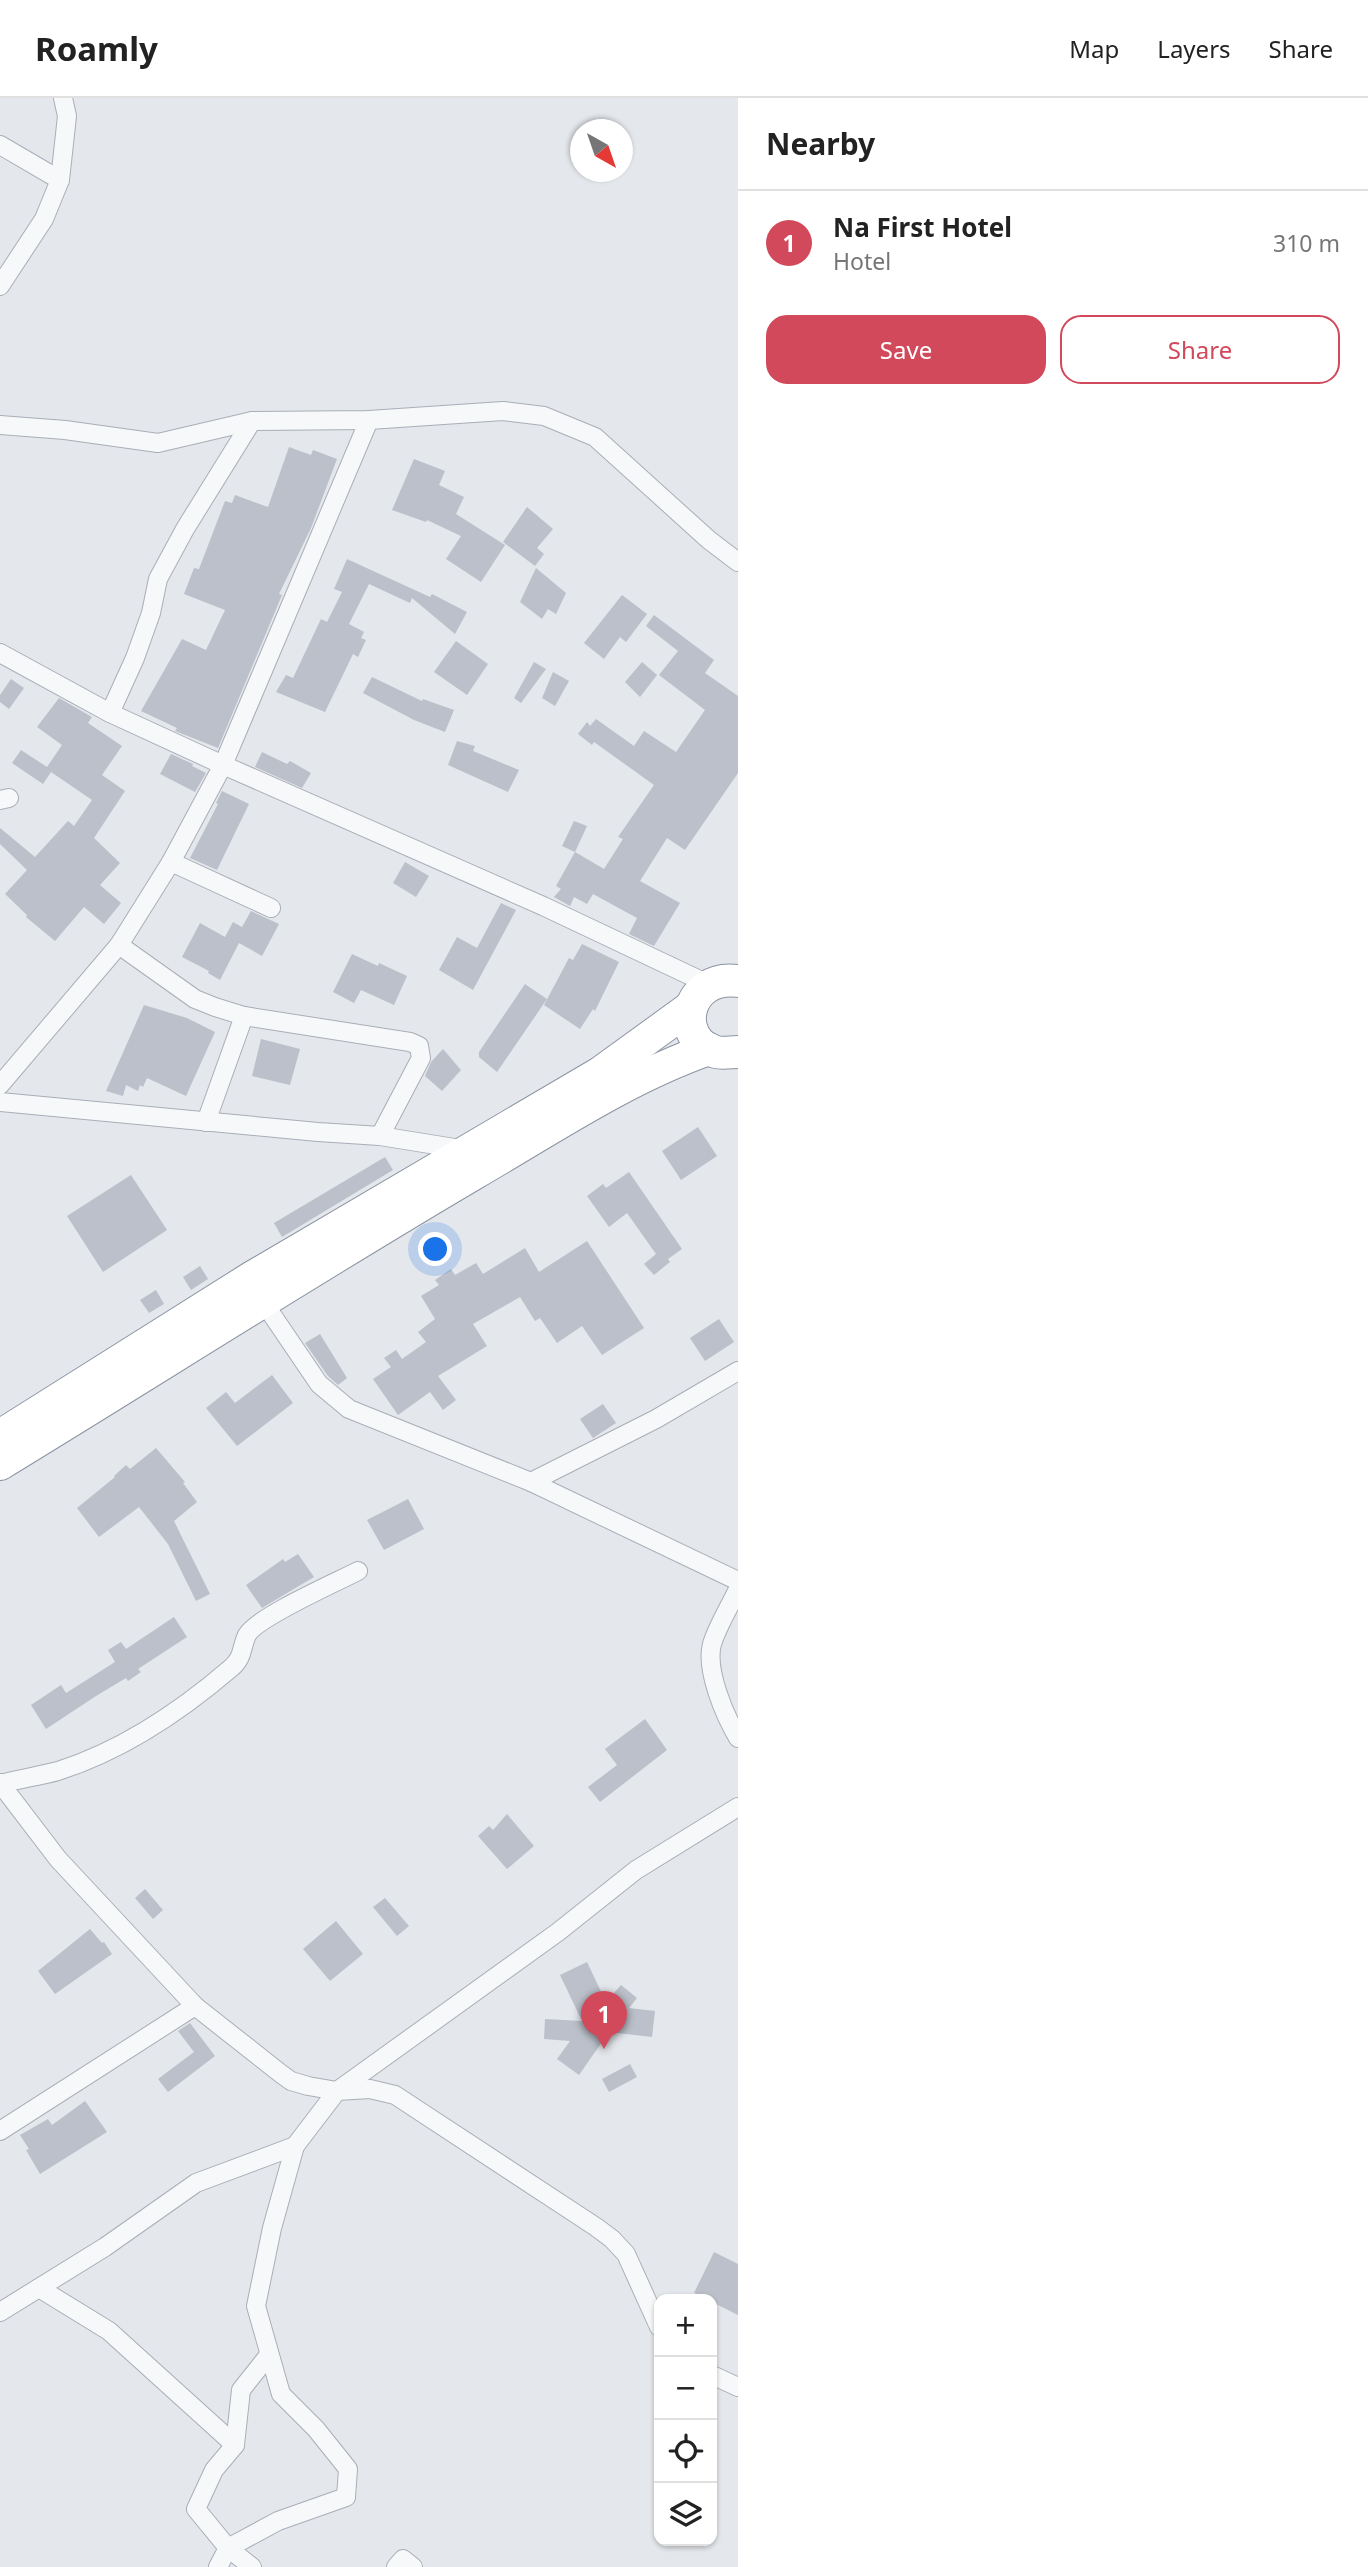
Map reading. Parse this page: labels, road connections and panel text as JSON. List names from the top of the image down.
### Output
{
  "north": "bottom right",
  "page": {
    "header": "Roamly",
    "nav": ["Map", "Layers", "Share"],
    "heading": "Nearby",
    "list": [
      {
        "mark": "1",
        "name": "Na First Hotel",
        "note": "Hotel",
        "value": "310 m"
      }
    ],
    "buttons": ["Save", "Share"],
    "pins": "1",
    "map_buttons": ["+", "−"]
  }
}
